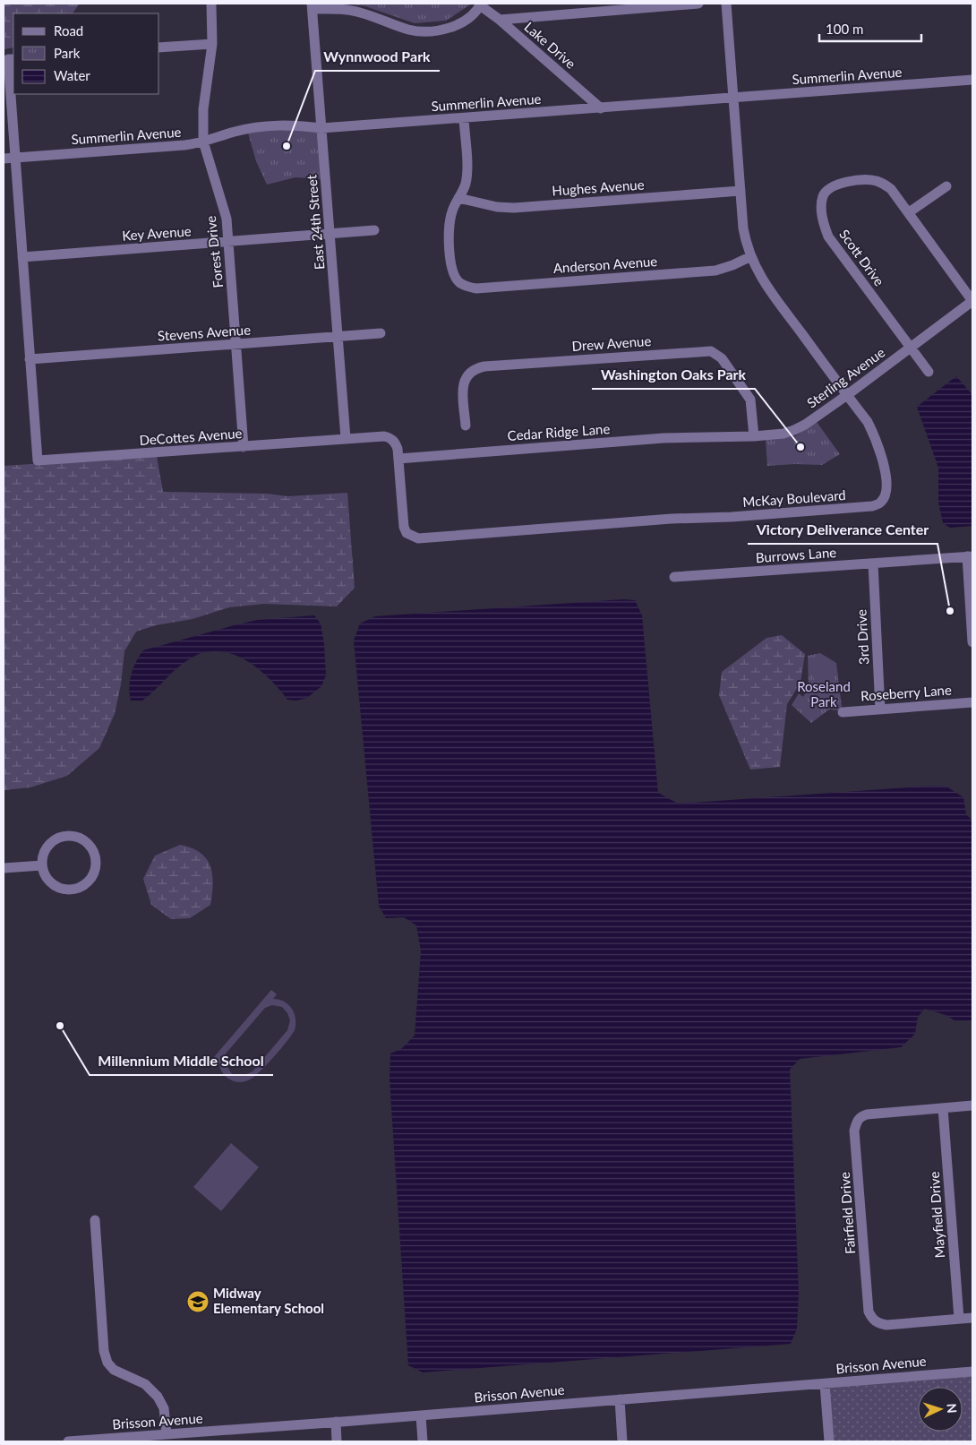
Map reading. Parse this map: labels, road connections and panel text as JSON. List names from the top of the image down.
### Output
{
  "streets": {
    "street": [
      "Lake Drive",
      "Summerlin Avenue",
      "Hughes Avenue",
      "East 24th Street",
      "Key Avenue",
      "Forest Drive",
      "Scott Drive",
      "Anderson Avenue",
      "Stevens Avenue",
      "Drew Avenue",
      "Sterling Avenue",
      "Cedar Ridge Lane",
      "DeCottes Avenue",
      "McKay Boulevard",
      "Burrows Lane",
      "3rd Drive",
      "Roseberry Lane",
      "Fairfield Drive",
      "Mayfield Drive",
      "Brisson Avenue"
    ]
  },
  "crossings": [
    ["Lake Drive", "Summerlin Avenue"],
    ["Summerlin Avenue", "East 24th Street"],
    ["Summerlin Avenue", "Forest Drive"],
    ["Summerlin Avenue", "McKay Boulevard"],
    ["Hughes Avenue", "Anderson Avenue"],
    ["Hughes Avenue", "McKay Boulevard"],
    ["East 24th Street", "Key Avenue"],
    ["East 24th Street", "Stevens Avenue"],
    ["East 24th Street", "DeCottes Avenue"],
    ["East 24th Street", "McKay Boulevard"],
    ["Key Avenue", "Forest Drive"],
    ["Forest Drive", "Stevens Avenue"],
    ["Forest Drive", "DeCottes Avenue"],
    ["Scott Drive", "Sterling Avenue"],
    ["Anderson Avenue", "McKay Boulevard"],
    ["Stevens Avenue", "DeCottes Avenue"],
    ["Drew Avenue", "Sterling Avenue"],
    ["Sterling Avenue", "Cedar Ridge Lane"],
    ["Sterling Avenue", "McKay Boulevard"],
    ["Cedar Ridge Lane", "McKay Boulevard"],
    ["DeCottes Avenue", "McKay Boulevard"],
    ["Burrows Lane", "3rd Drive"],
    ["3rd Drive", "Roseberry Lane"],
    ["Fairfield Drive", "Mayfield Drive"]
  ],
  "parks": ["Roseland Park"],
  "places": {
    "other": [
      "Wynnwood Park",
      "Washington Oaks Park",
      "Victory Deliverance Center",
      "Millennium Middle School"
    ],
    "school or university": ["Midway Elementary School"]
  },
  "legend": ["Road", "Park", "Water"],
  "scale_bar": "100 m",
  "north": "right"
}
